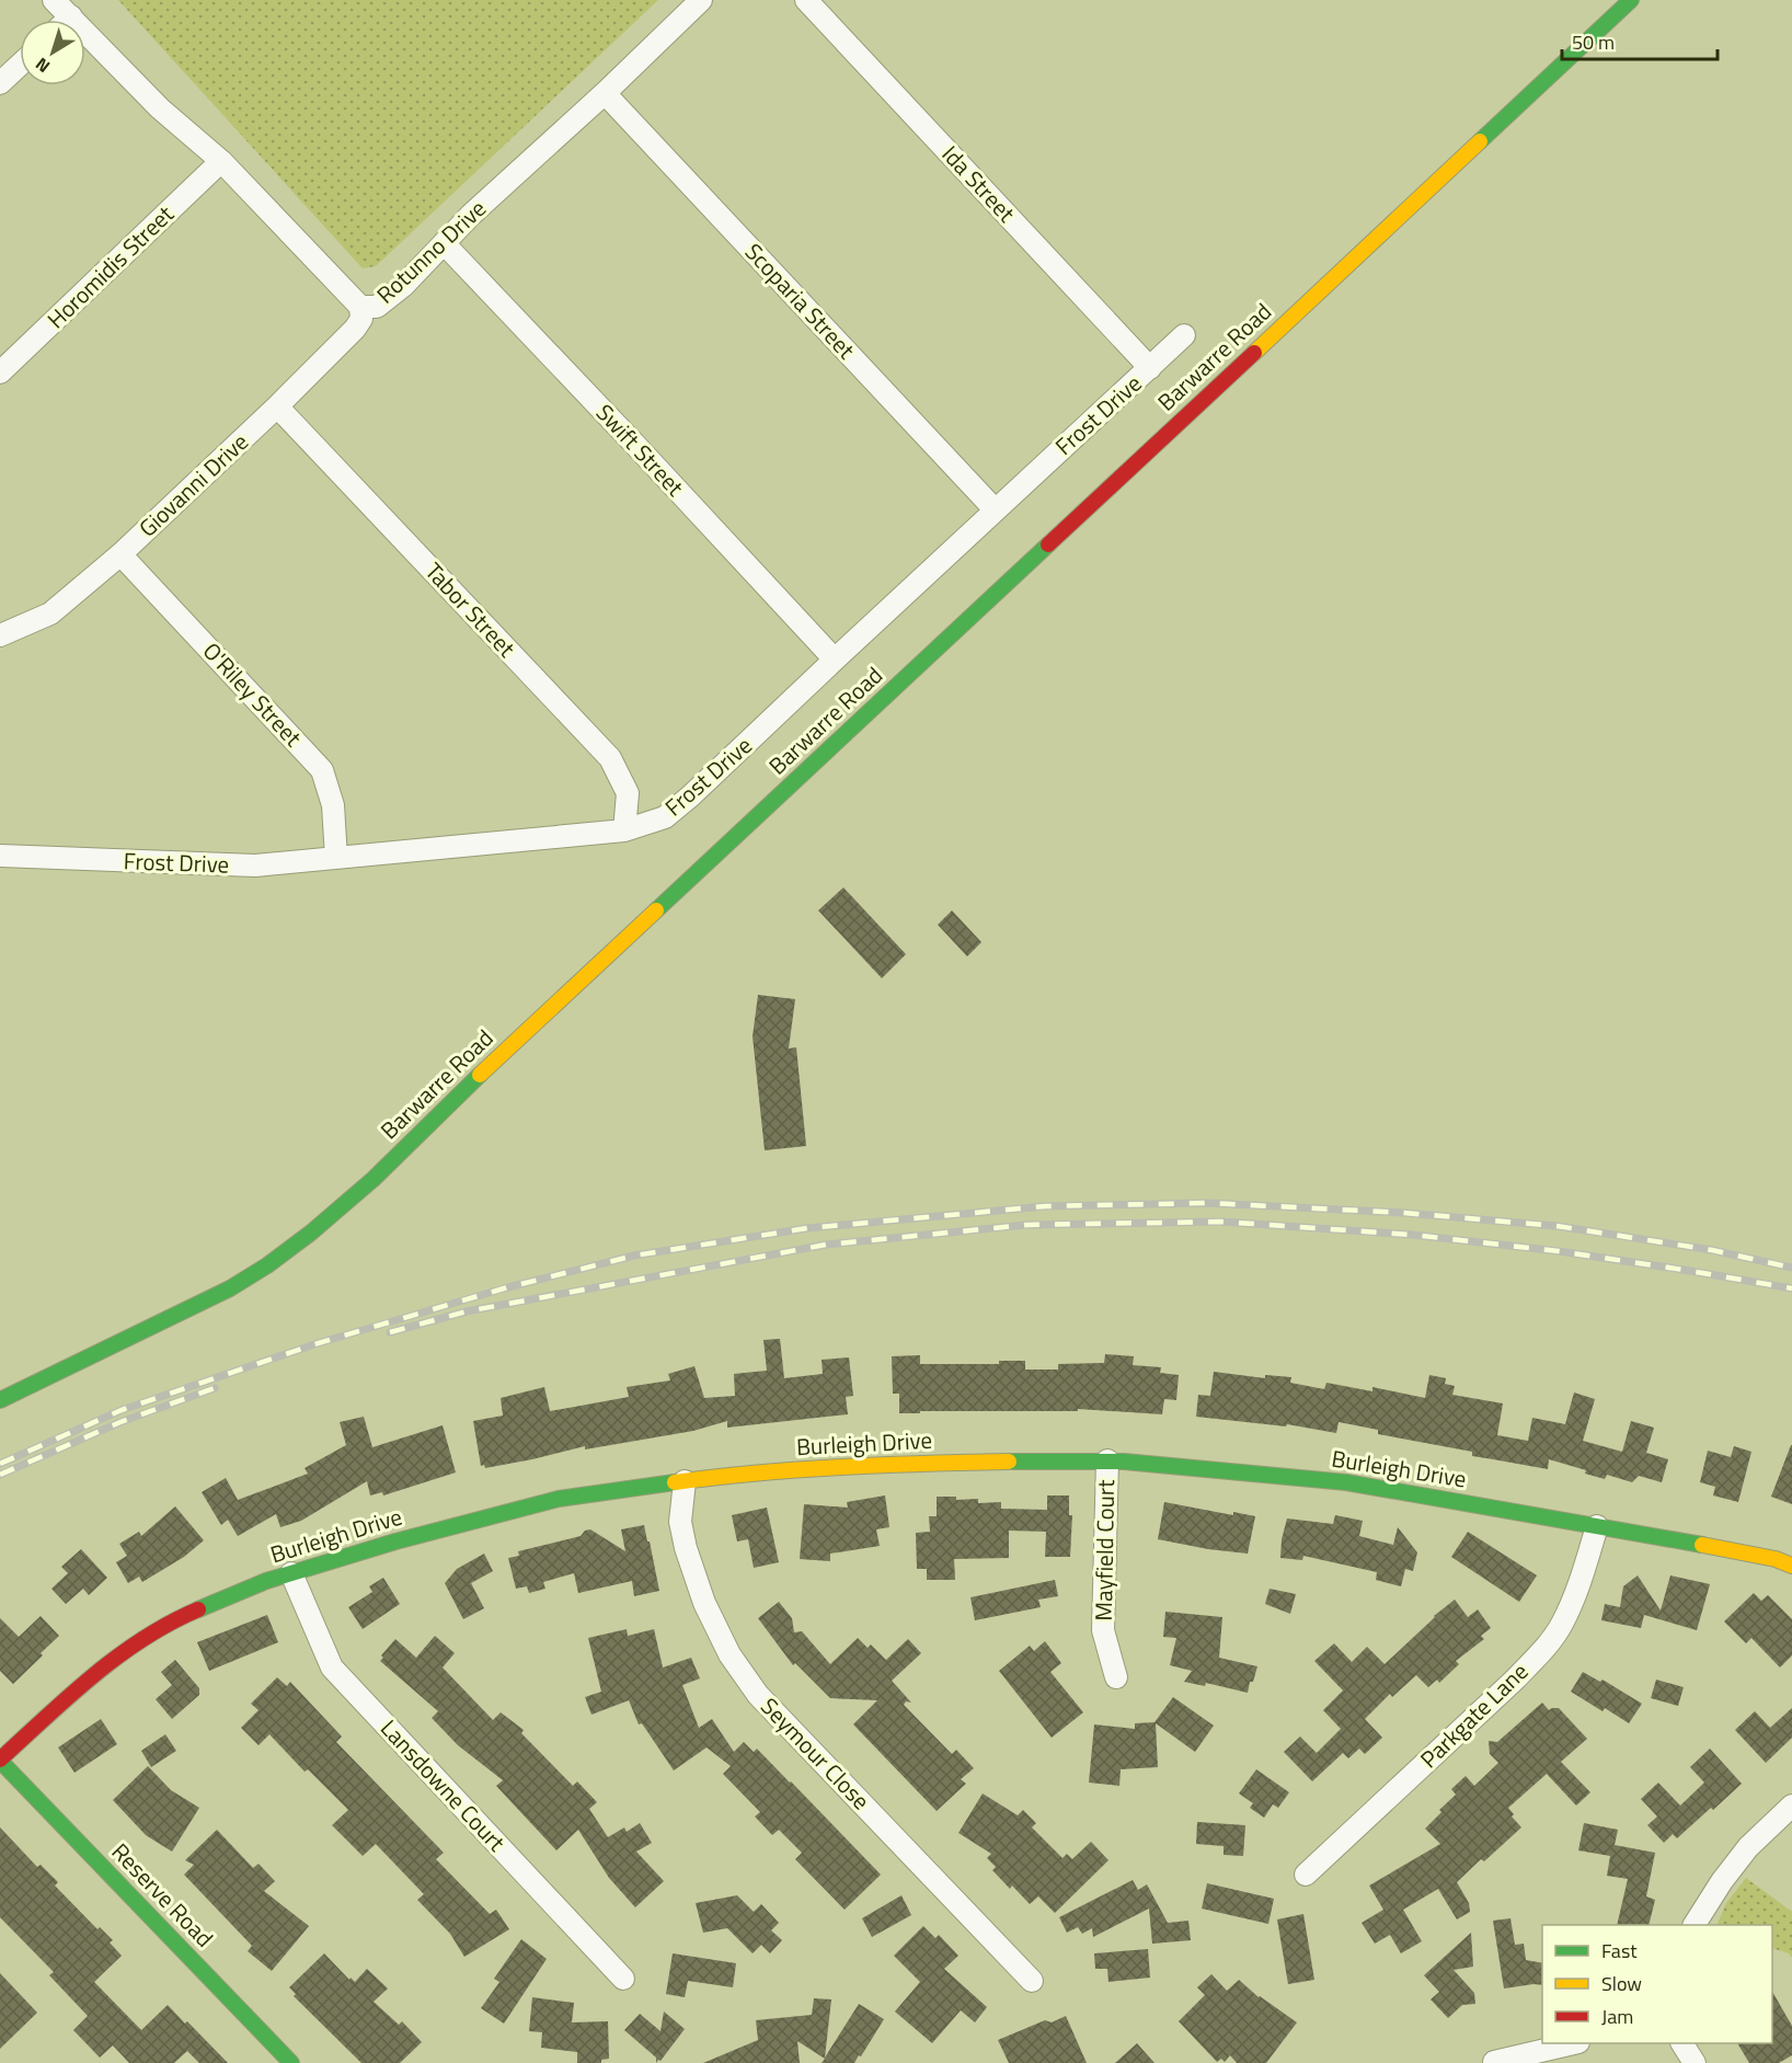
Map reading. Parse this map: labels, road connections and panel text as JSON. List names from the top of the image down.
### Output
{
  "streets": {
    "street": [
      "Ida Street",
      "Rotunno Drive",
      "Horomidis Street",
      "Scoparia Street",
      "Barwarre Road",
      "Frost Drive",
      "Swift Street",
      "Giovanni Drive",
      "Tabor Street",
      "O'Riley Street",
      "Burleigh Drive",
      "Mayfield Court",
      "Parkgate Lane",
      "Seymour Close",
      "Lansdowne Court",
      "Reserve Road"
    ]
  },
  "crossings": [
    ["Ida Street", "Frost Drive"],
    ["Rotunno Drive", "Horomidis Street"],
    ["Rotunno Drive", "Scoparia Street"],
    ["Rotunno Drive", "Swift Street"],
    ["Rotunno Drive", "Giovanni Drive"],
    ["Scoparia Street", "Frost Drive"],
    ["Frost Drive", "Swift Street"],
    ["Frost Drive", "Tabor Street"],
    ["Frost Drive", "O'Riley Street"],
    ["Giovanni Drive", "Tabor Street"],
    ["Giovanni Drive", "O'Riley Street"],
    ["Burleigh Drive", "Mayfield Court"],
    ["Burleigh Drive", "Parkgate Lane"],
    ["Burleigh Drive", "Seymour Close"],
    ["Burleigh Drive", "Lansdowne Court"],
    ["Burleigh Drive", "Reserve Road"]
  ],
  "legend": ["Fast", "Slow", "Jam"],
  "scale_bar": "50 m",
  "north": "bottom left"
}
